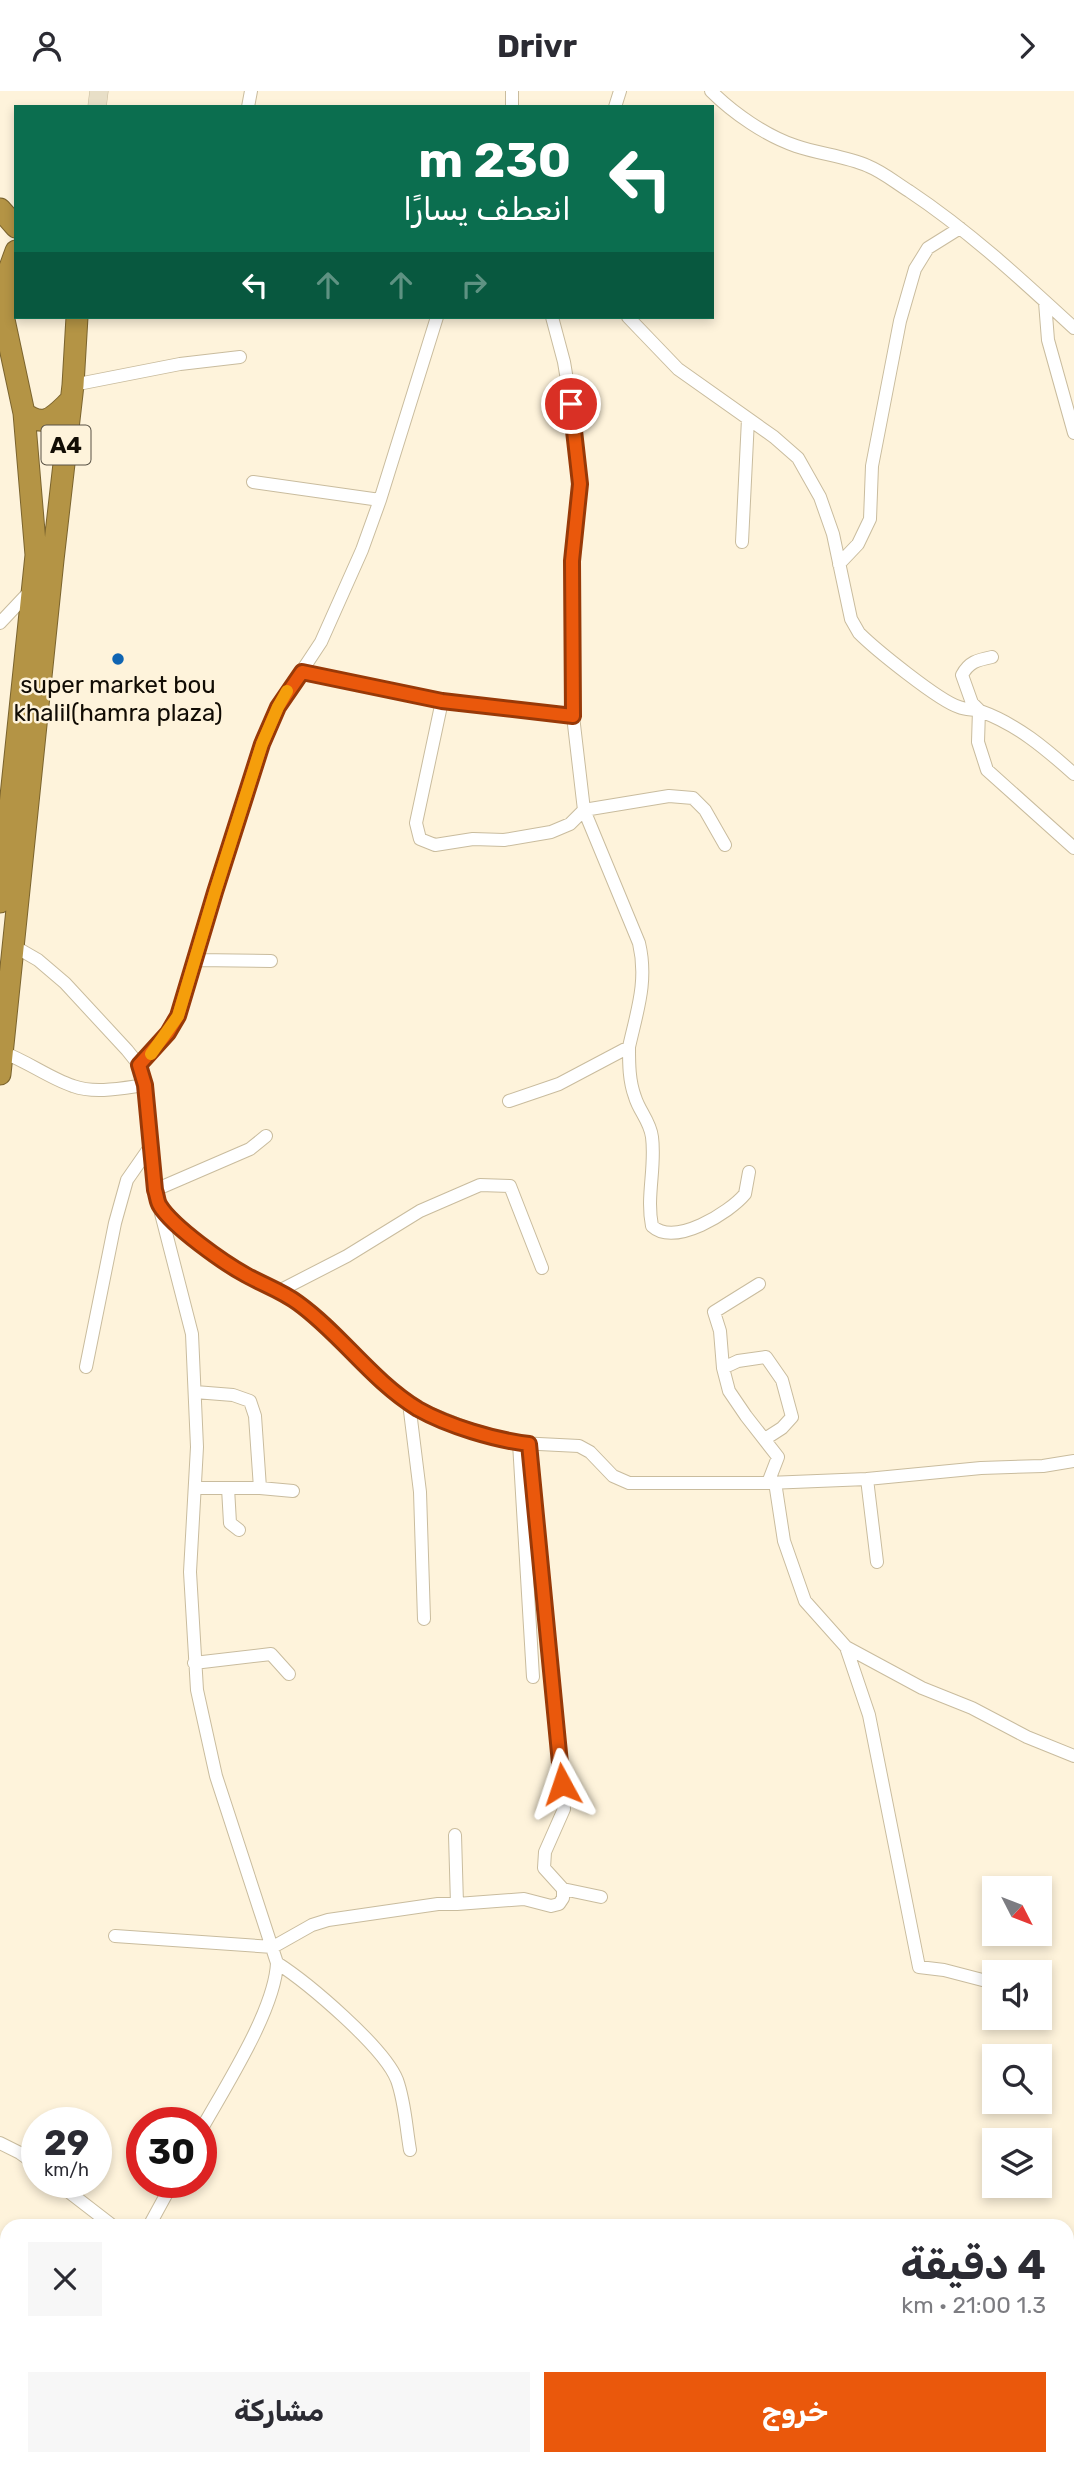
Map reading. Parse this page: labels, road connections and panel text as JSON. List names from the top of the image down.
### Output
{
  "streets": {
    "highway": ["A4"]
  },
  "places": ["super market bou khalil(hamra plaza)"],
  "north": "bottom right",
  "page": {
    "header": "Drivr",
    "turn": ["230 m", "انعطف يسارًا"],
    "speed": "29 km/h",
    "limit": "30",
    "heading": ["4 دقيقة", "1.3 km · 21:00"],
    "buttons": ["خروج", "مشاركة"]
  }
}
